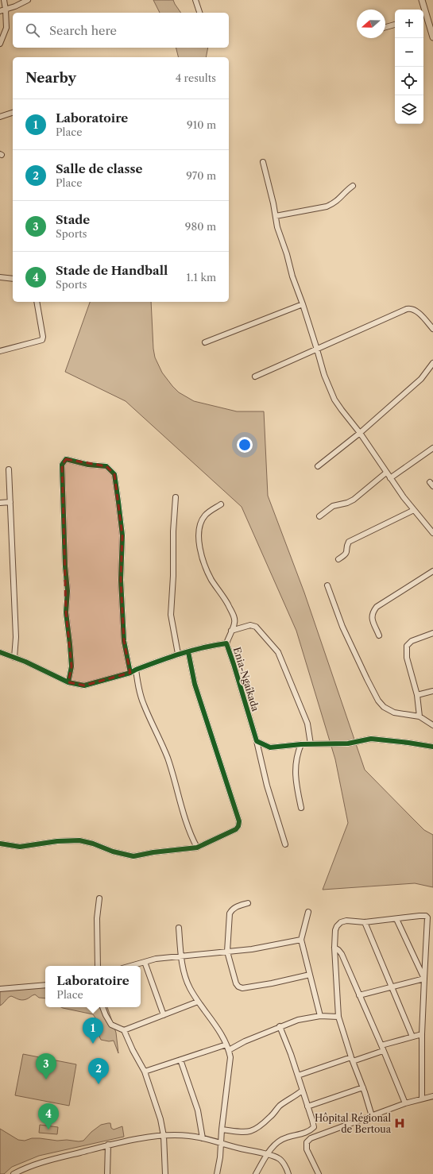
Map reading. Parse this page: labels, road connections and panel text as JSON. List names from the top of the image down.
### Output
{
  "streets": {
    "street": ["Enia-Ngaîkada"]
  },
  "places": {
    "hospital": ["Hôpital Régional de Bertoua"]
  },
  "north": "left",
  "page": {
    "map_buttons": ["+", "−"],
    "search": "Search here",
    "heading": ["Nearby", "4 results"],
    "list": [
      {
        "mark": "1",
        "name": "Laboratoire",
        "note": "Place",
        "value": "910 m"
      },
      {
        "mark": "2",
        "name": "Salle de classe",
        "note": "Place",
        "value": "970 m"
      },
      {
        "mark": "3",
        "name": "Stade",
        "note": "Sports",
        "value": "980 m"
      },
      {
        "mark": "4",
        "name": "Stade de Handball",
        "note": "Sports",
        "value": "1.1 km"
      }
    ],
    "popup": ["Laboratoire", "Place"],
    "pins": [
      "1",
      "3",
      "2",
      "4"
    ]
  }
}
